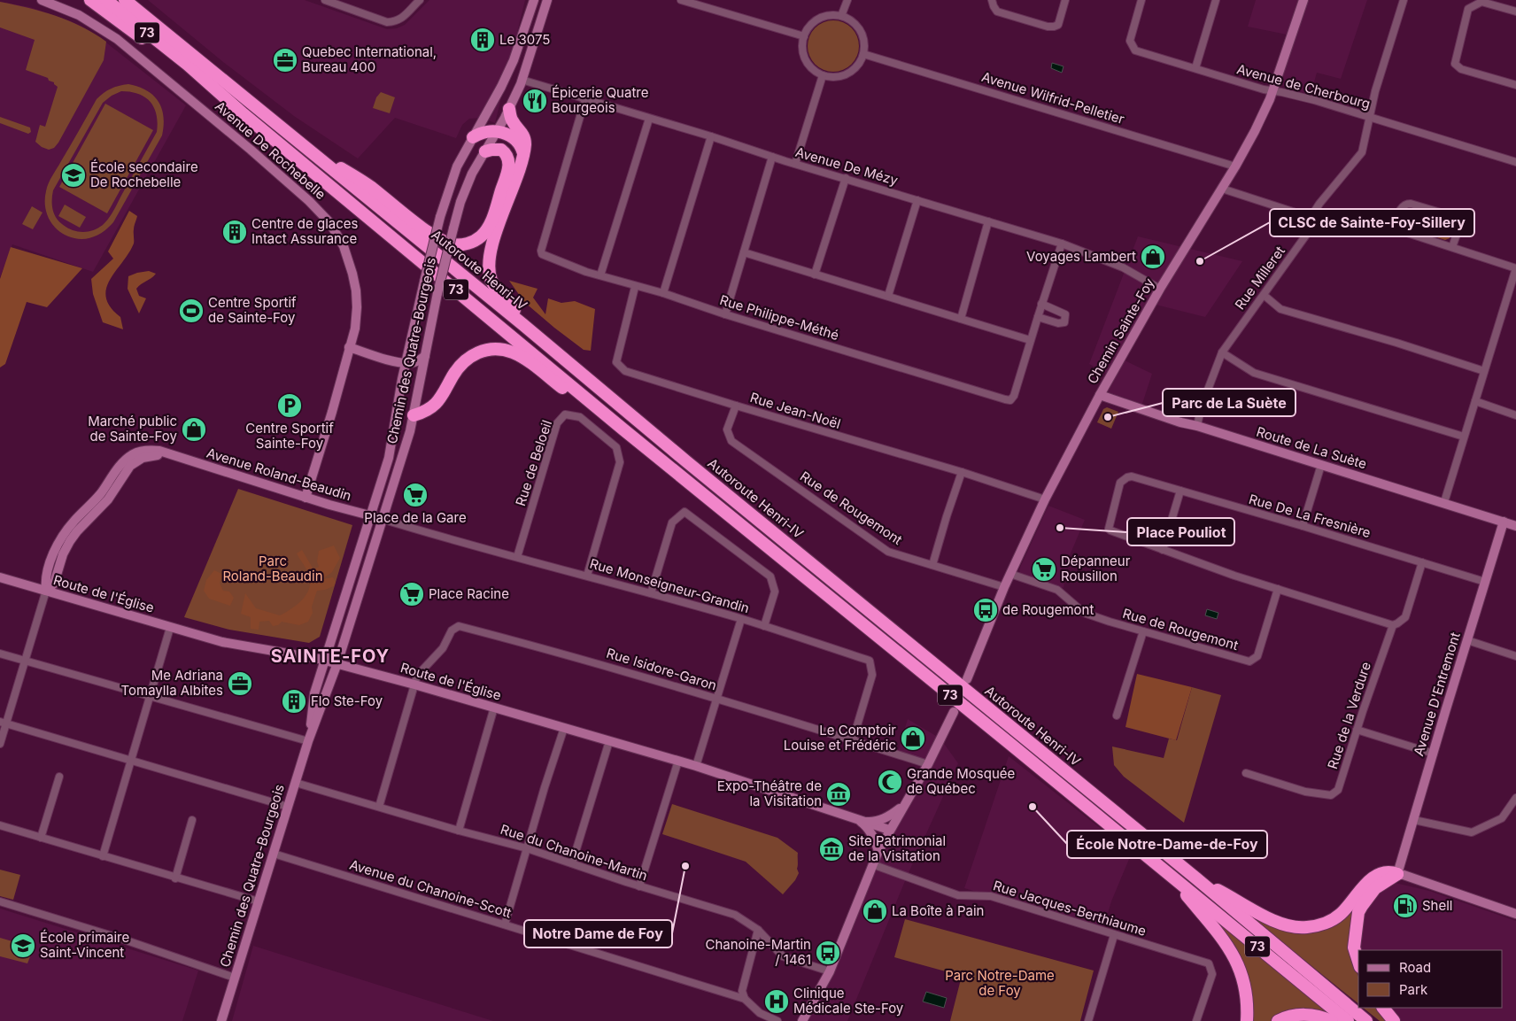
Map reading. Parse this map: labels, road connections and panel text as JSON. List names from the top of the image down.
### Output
{
  "streets": {
    "highway": ["73", "Autoroute Henri-IV"],
    "main road": [
      "Avenue De Rochebelle",
      "Chemin Sainte-Foy",
      "Chemin des Quatre-Bourgeois",
      "Route de La Suète",
      "Avenue Roland-Beaudin",
      "Route de l'Église",
      "Avenue D'Entremont"
    ],
    "street": [
      "Avenue de Cherbourg",
      "Avenue Wilfrid-Pelletier",
      "Avenue De Mézy",
      "Rue Milleret",
      "Rue Philippe-Méthé",
      "Rue Jean-Noël",
      "Rue de Beloeil",
      "Rue de Rougemont",
      "Rue De La Fresnière",
      "Rue Monseigneur-Grandin",
      "Rue Isidore-Garon",
      "Rue de la Verdure",
      "Rue du Chanoine-Martin",
      "Avenue du Chanoine-Scott",
      "Rue Jacques-Berthiaume"
    ]
  },
  "crossings": [
    ["Avenue de Cherbourg", "Rue Milleret"],
    ["Avenue de Cherbourg", "Chemin Sainte-Foy"],
    ["Avenue Wilfrid-Pelletier", "Chemin Sainte-Foy"],
    ["Avenue De Rochebelle", "Avenue Roland-Beaudin"],
    ["Avenue De Mézy", "Rue Philippe-Méthé"],
    ["Avenue De Mézy", "Chemin Sainte-Foy"],
    ["Avenue De Mézy", "Chemin des Quatre-Bourgeois"],
    ["Rue Milleret", "Route de La Suète"],
    ["Rue Philippe-Méthé", "Rue Jean-Noël"],
    ["Chemin Sainte-Foy", "Rue Jean-Noël"],
    ["Chemin Sainte-Foy", "Route de La Suète"],
    ["Chemin Sainte-Foy", "Rue de Rougemont"],
    ["Chemin des Quatre-Bourgeois", "Avenue Roland-Beaudin"],
    ["Chemin des Quatre-Bourgeois", "Rue Monseigneur-Grandin"],
    ["Chemin des Quatre-Bourgeois", "Route de l'Église"],
    ["Chemin des Quatre-Bourgeois", "Rue du Chanoine-Martin"],
    ["Chemin des Quatre-Bourgeois", "Avenue du Chanoine-Scott"],
    ["Rue Jean-Noël", "Rue de Rougemont"],
    ["Route de La Suète", "Avenue D'Entremont"],
    ["Rue de Beloeil", "Rue Monseigneur-Grandin"],
    ["Avenue Roland-Beaudin", "Rue Monseigneur-Grandin"],
    ["Avenue Roland-Beaudin", "Route de l'Église"],
    ["Rue De La Fresnière", "Avenue D'Entremont"],
    ["Rue De La Fresnière", "Rue de la Verdure"],
    ["Rue Monseigneur-Grandin", "Rue Isidore-Garon"],
    ["Route de l'Église", "Rue Isidore-Garon"]
  ],
  "districts": ["SAINTE-FOY"],
  "parks": ["Parc Roland-Beaudin", "Parc Notre-Dame de Foy"],
  "places": {
    "building": ["Le 3075", "Centre de glaces Intact Assurance", "Flo Ste-Foy"],
    "office": ["Quebec International, Bureau 400", "Me Adriana Tomaylla Albites"],
    "restaurant": ["Épicerie Quatre Bourgeois"],
    "school or university": ["École secondaire De Rochebelle", "École primaire Saint-Vincent"],
    "shop": [
      "Voyages Lambert",
      "Marché public de Sainte-Foy",
      "Le Comptoir Louise et Frédéric",
      "La Boîte à Pain"
    ],
    "other": [
      "CLSC de Sainte-Foy-Sillery",
      "Parc de La Suète",
      "Place Pouliot",
      "École Notre-Dame-de-Foy",
      "Notre Dame de Foy"
    ],
    "sports": ["Centre Sportif de Sainte-Foy"],
    "parking": ["Centre Sportif Sainte-Foy"],
    "supermarket": ["Place de la Gare", "Dépanneur Rousillon", "Place Racine"],
    "bus stop": ["de Rougemont", "Chanoine-Martin / 1461"],
    "mosque": ["Grande Mosquée de Québec"],
    "museum": ["Expo-Théâtre de la Visitation", "Site Patrimonial de la Visitation"],
    "fuel station": ["Shell"],
    "hospital": ["Clinique Médicale Ste-Foy"]
  },
  "legend": ["Road", "Park"]
}
